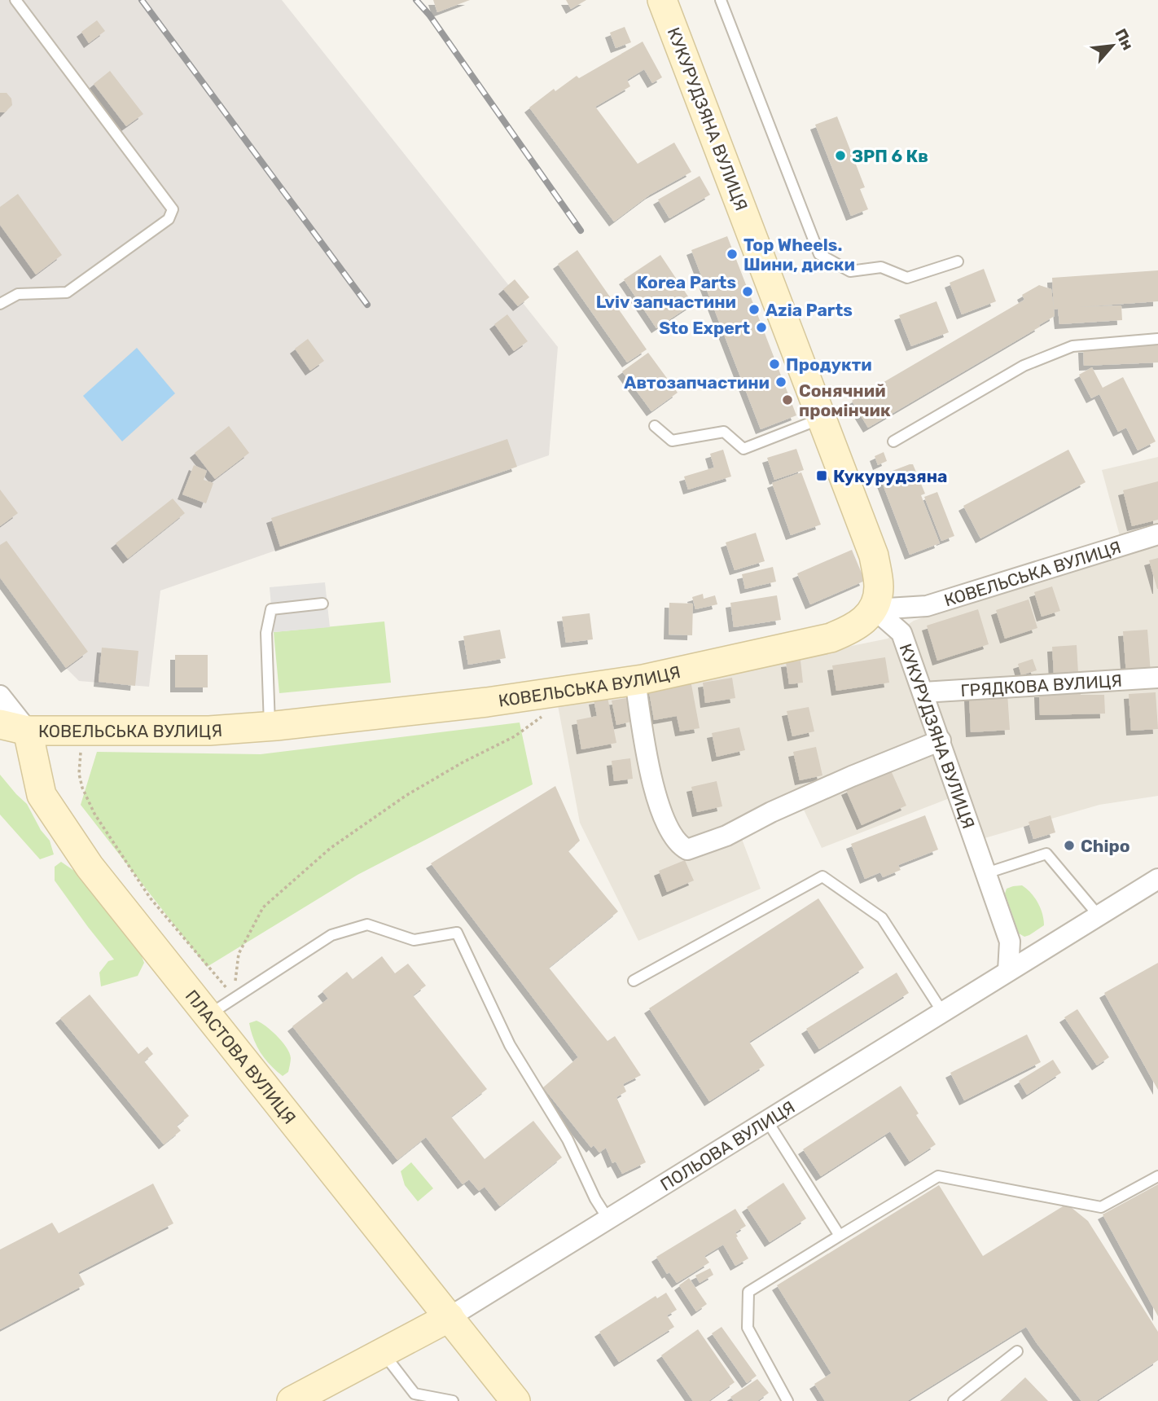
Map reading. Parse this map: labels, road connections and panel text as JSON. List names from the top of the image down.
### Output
{
  "streets": {
    "main road": [
      "КУКУРУДЗЯНА ВУЛИЦЯ",
      "КОВЕЛЬСЬКА ВУЛИЦЯ",
      "ПЛАСТОВА ВУЛИЦЯ",
      "ПОЛЬОВА ВУЛИЦЯ"
    ],
    "street": ["ГРЯДКОВА ВУЛИЦЯ"]
  },
  "crossings": [
    ["КУКУРУДЗЯНА ВУЛИЦЯ", "КОВЕЛЬСЬКА ВУЛИЦЯ"],
    ["КУКУРУДЗЯНА ВУЛИЦЯ", "ГРЯДКОВА ВУЛИЦЯ"],
    ["КУКУРУДЗЯНА ВУЛИЦЯ", "ПОЛЬОВА ВУЛИЦЯ"],
    ["КОВЕЛЬСЬКА ВУЛИЦЯ", "ПЛАСТОВА ВУЛИЦЯ"],
    ["ПЛАСТОВА ВУЛИЦЯ", "ПОЛЬОВА ВУЛИЦЯ"]
  ],
  "places": {
    "other": [
      "ЗРП 6 Кв",
      "Top Wheels. Шини, диски",
      "Korea Parts Lviv запчастини",
      "Azia Parts",
      "Sto Expert",
      "Продукти",
      "Автозапчастини",
      "Сонячний промінчик",
      "Chipo"
    ],
    "transit": ["Кукурудзяна"]
  },
  "north": "top right"
}
